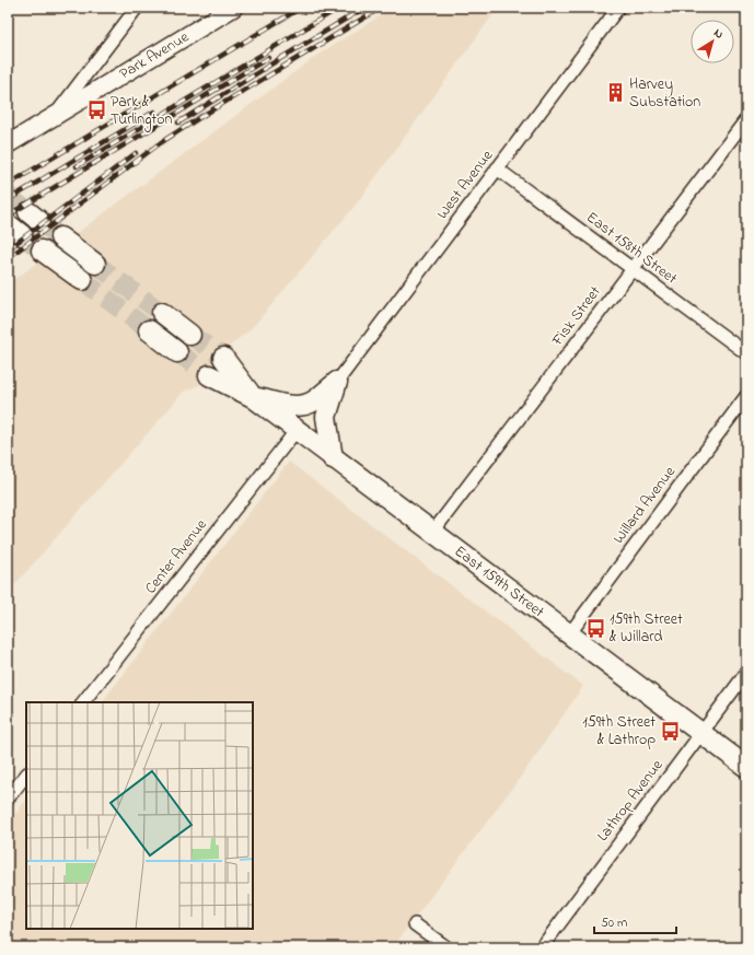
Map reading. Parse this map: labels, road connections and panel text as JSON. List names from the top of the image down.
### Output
{
  "streets": {
    "main road": ["East 159th Street"],
    "street": [
      "Park Avenue",
      "West Avenue",
      "East 158th Street",
      "Fisk Street",
      "Willard Avenue",
      "Center Avenue",
      "Lathrop Avenue"
    ]
  },
  "crossings": [
    ["West Avenue", "East 158th Street"],
    ["East 158th Street", "Fisk Street"],
    ["Fisk Street", "East 159th Street"],
    ["Willard Avenue", "East 159th Street"],
    ["Center Avenue", "East 159th Street"],
    ["East 159th Street", "Lathrop Avenue"]
  ],
  "places": {
    "building": ["Harvey Substation"],
    "bus stop": ["Park & Turlington", "159th Street & Willard", "159th Street & Lathrop"]
  },
  "scale_bar": "50 m",
  "north": "top right"
}
